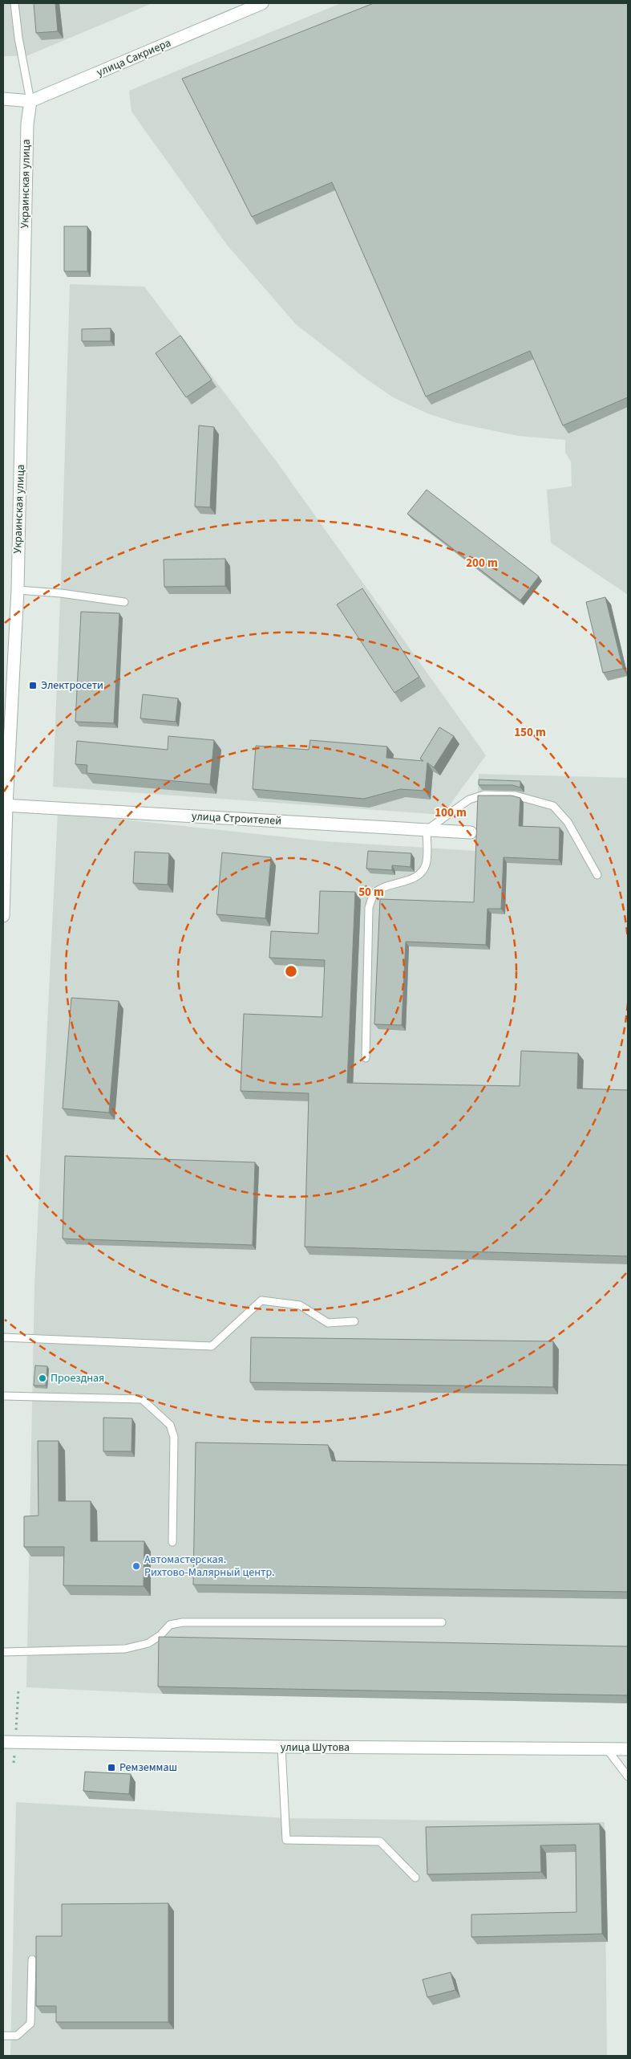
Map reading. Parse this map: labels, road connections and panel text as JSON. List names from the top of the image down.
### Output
{
  "streets": {
    "street": [
      "улица Сакриера",
      "Украинская улица",
      "улица Строителей",
      "улица Шутова"
    ]
  },
  "crossings": [
    ["улица Сакриера", "Украинская улица"],
    ["Украинская улица", "улица Строителей"]
  ],
  "places": {
    "transit": ["Электросети", "Ремземмаш"],
    "other": ["Проездная", "Автомастерская. Рихтово-Малярный центр."]
  },
  "rings": [
    "200 m",
    "150 m",
    "100 m",
    "50 m"
  ]
}
